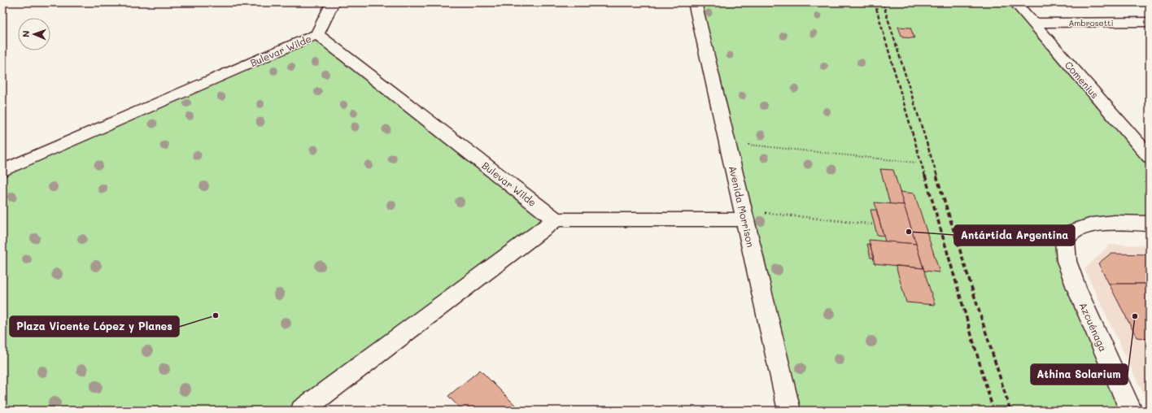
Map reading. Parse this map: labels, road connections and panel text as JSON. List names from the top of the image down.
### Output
{
  "streets": {
    "street": [
      "Ambrosetti",
      "Bulevar Wilde",
      "Comenius",
      "Avenida Morrison",
      "Azcuénaga"
    ]
  },
  "crossings": [
    ["Ambrosetti", "Comenius"]
  ],
  "places": ["Antártida Argentina", "Plaza Vicente López y Planes", "Athina Solarium"],
  "north": "left"
}
